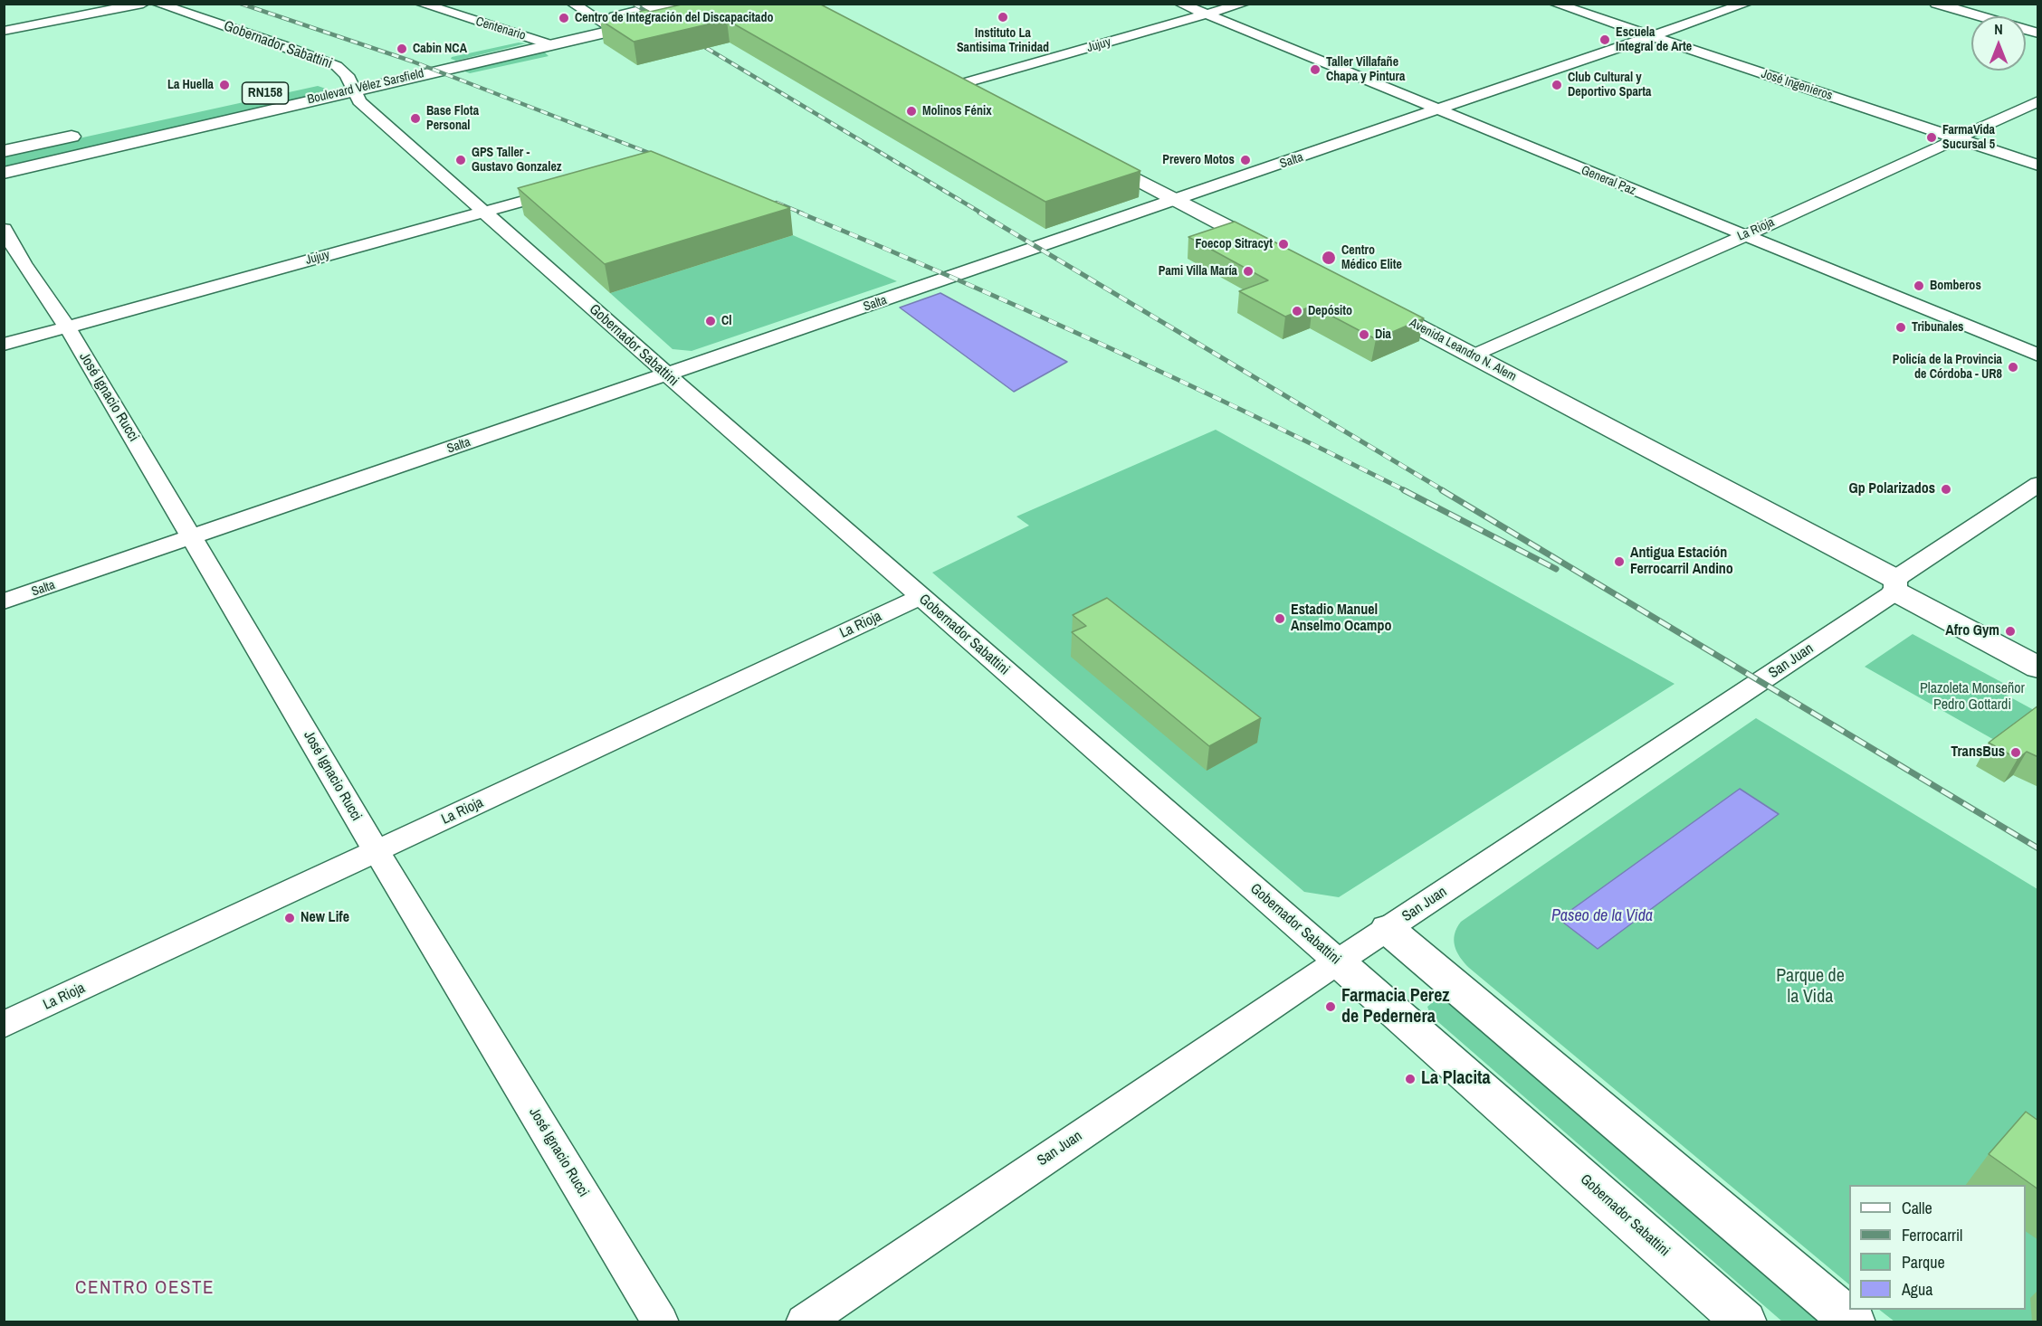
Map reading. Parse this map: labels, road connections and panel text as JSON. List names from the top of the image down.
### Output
{
  "streets": {
    "main road": [
      "Gobernador Sabattini",
      "Boulevard Vélez Sarsfield",
      "RN158",
      "Avenida Leandro N. Alem"
    ],
    "street": [
      "Centenario",
      "Jujuy",
      "José Ingenieros",
      "Salta",
      "General Paz",
      "La Rioja",
      "José Ignacio Rucci",
      "San Juan"
    ]
  },
  "crossings": [
    ["Centenario", "Boulevard Vélez Sarsfield"],
    ["Gobernador Sabattini", "Jujuy"],
    ["Gobernador Sabattini", "Boulevard Vélez Sarsfield"],
    ["Gobernador Sabattini", "Salta"],
    ["Gobernador Sabattini", "La Rioja"],
    ["Gobernador Sabattini", "San Juan"],
    ["Jujuy", "General Paz"],
    ["Jujuy", "José Ignacio Rucci"],
    ["José Ingenieros", "Salta"],
    ["José Ingenieros", "La Rioja"],
    ["Salta", "General Paz"],
    ["Salta", "José Ignacio Rucci"],
    ["General Paz", "La Rioja"],
    ["La Rioja", "Avenida Leandro N. Alem"],
    ["La Rioja", "José Ignacio Rucci"],
    ["Avenida Leandro N. Alem", "San Juan"]
  ],
  "districts": ["CENTRO OESTE"],
  "water": ["Paseo de la Vida"],
  "parks": ["Plazoleta Monseñor Pedro Gottardi", "Parque de la Vida"],
  "places": [
    "Instituto La Santisima Trinidad",
    "Centro de Integración del Discapacitado",
    "Escuela Integral de Arte",
    "Cabin NCA",
    "Taller Villafañe Chapa y Pintura",
    "La Huella",
    "Club Cultural y Deportivo Sparta",
    "Molinos Fénix",
    "Base Flota Personal",
    "FarmaVida Sucursal 5",
    "GPS Taller - Gustavo Gonzalez",
    "Prevero Motos",
    "Foecop Sitracyt",
    "Centro Médico Elite",
    "Pami Villa María",
    "Bomberos",
    "Depósito",
    "Cl",
    "Tribunales",
    "Dia",
    "Policía de la Provincia de Córdoba - UR8",
    "Gp Polarizados",
    "Antigua Estación Ferrocarril Andino",
    "Estadio Manuel Anselmo Ocampo",
    "Afro Gym",
    "TransBus",
    "New Life",
    "Farmacia Perez de Pedernera",
    "La Placita"
  ],
  "legend": [
    "Calle",
    "Ferrocarril",
    "Parque",
    "Agua"
  ],
  "north": "top"
}
